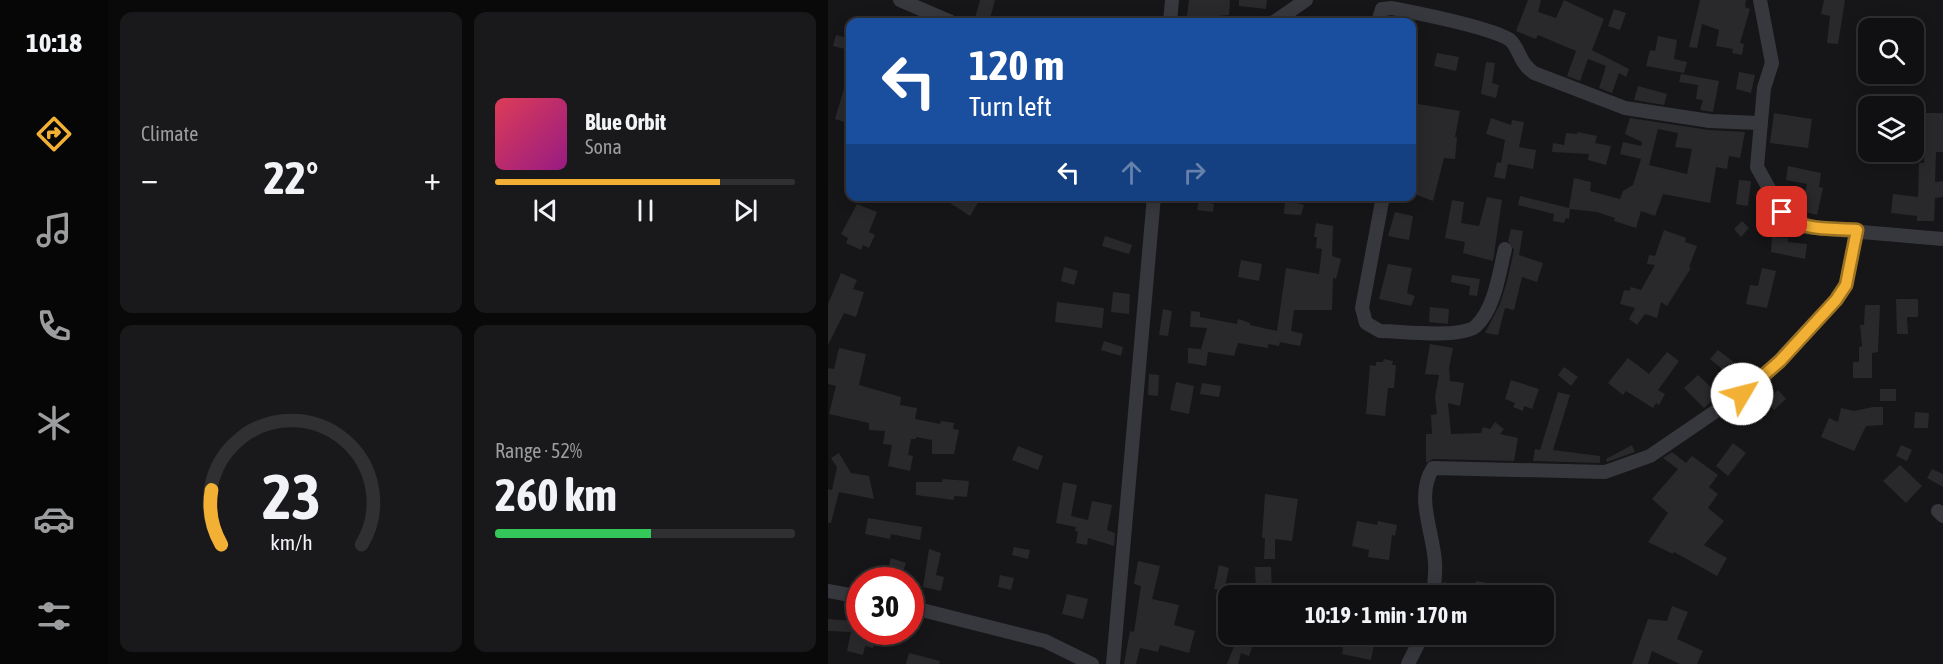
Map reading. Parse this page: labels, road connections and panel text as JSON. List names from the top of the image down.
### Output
{
  "page": {
    "tabs": "10:18",
    "tile": [
      "Climate",
      ["Range · 52%", "260 km"]
    ],
    "turn": ["120 m", "Turn left"],
    "song": ["Blue Orbit", "Sona"],
    "heat": ["−", "22°", "+"],
    "limit": "30",
    "trip": "10:19 · 1 min · 170 m",
    "gauge": ["23", "km/h"]
  }
}
